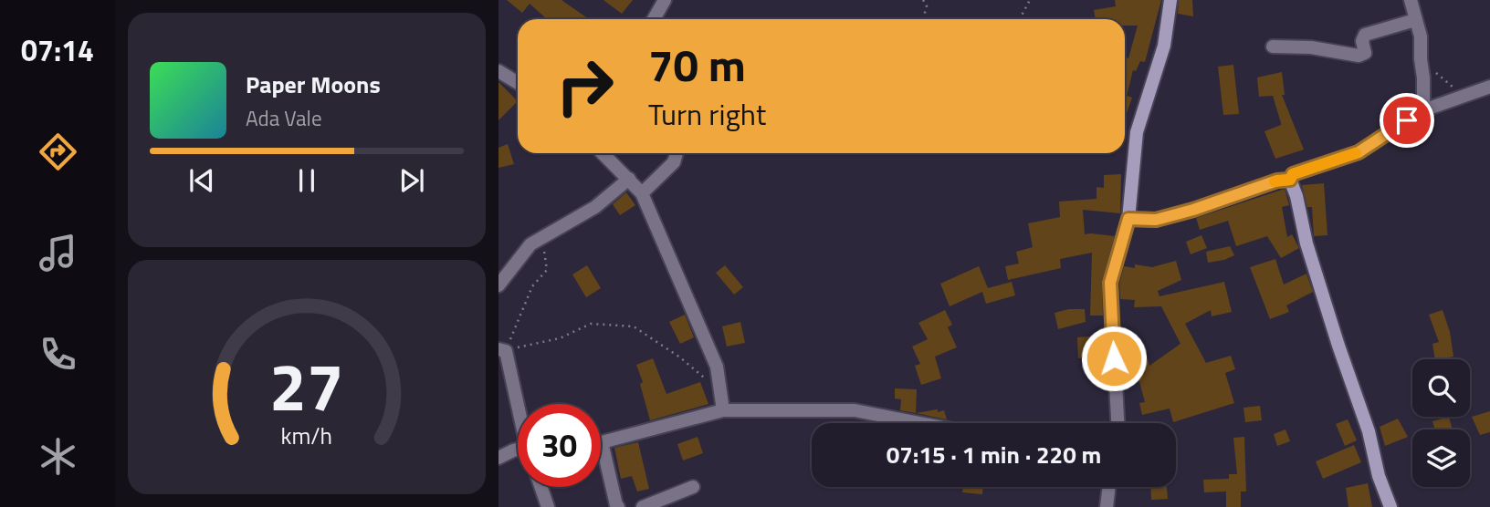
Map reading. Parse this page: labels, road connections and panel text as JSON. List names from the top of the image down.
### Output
{
  "page": {
    "tabs": "07:14",
    "turn": ["70 m", "Turn right"],
    "song": ["Paper Moons", "Ada Vale"],
    "limit": "30",
    "trip": "07:15 · 1 min · 220 m",
    "gauge": ["27", "km/h"]
  }
}
